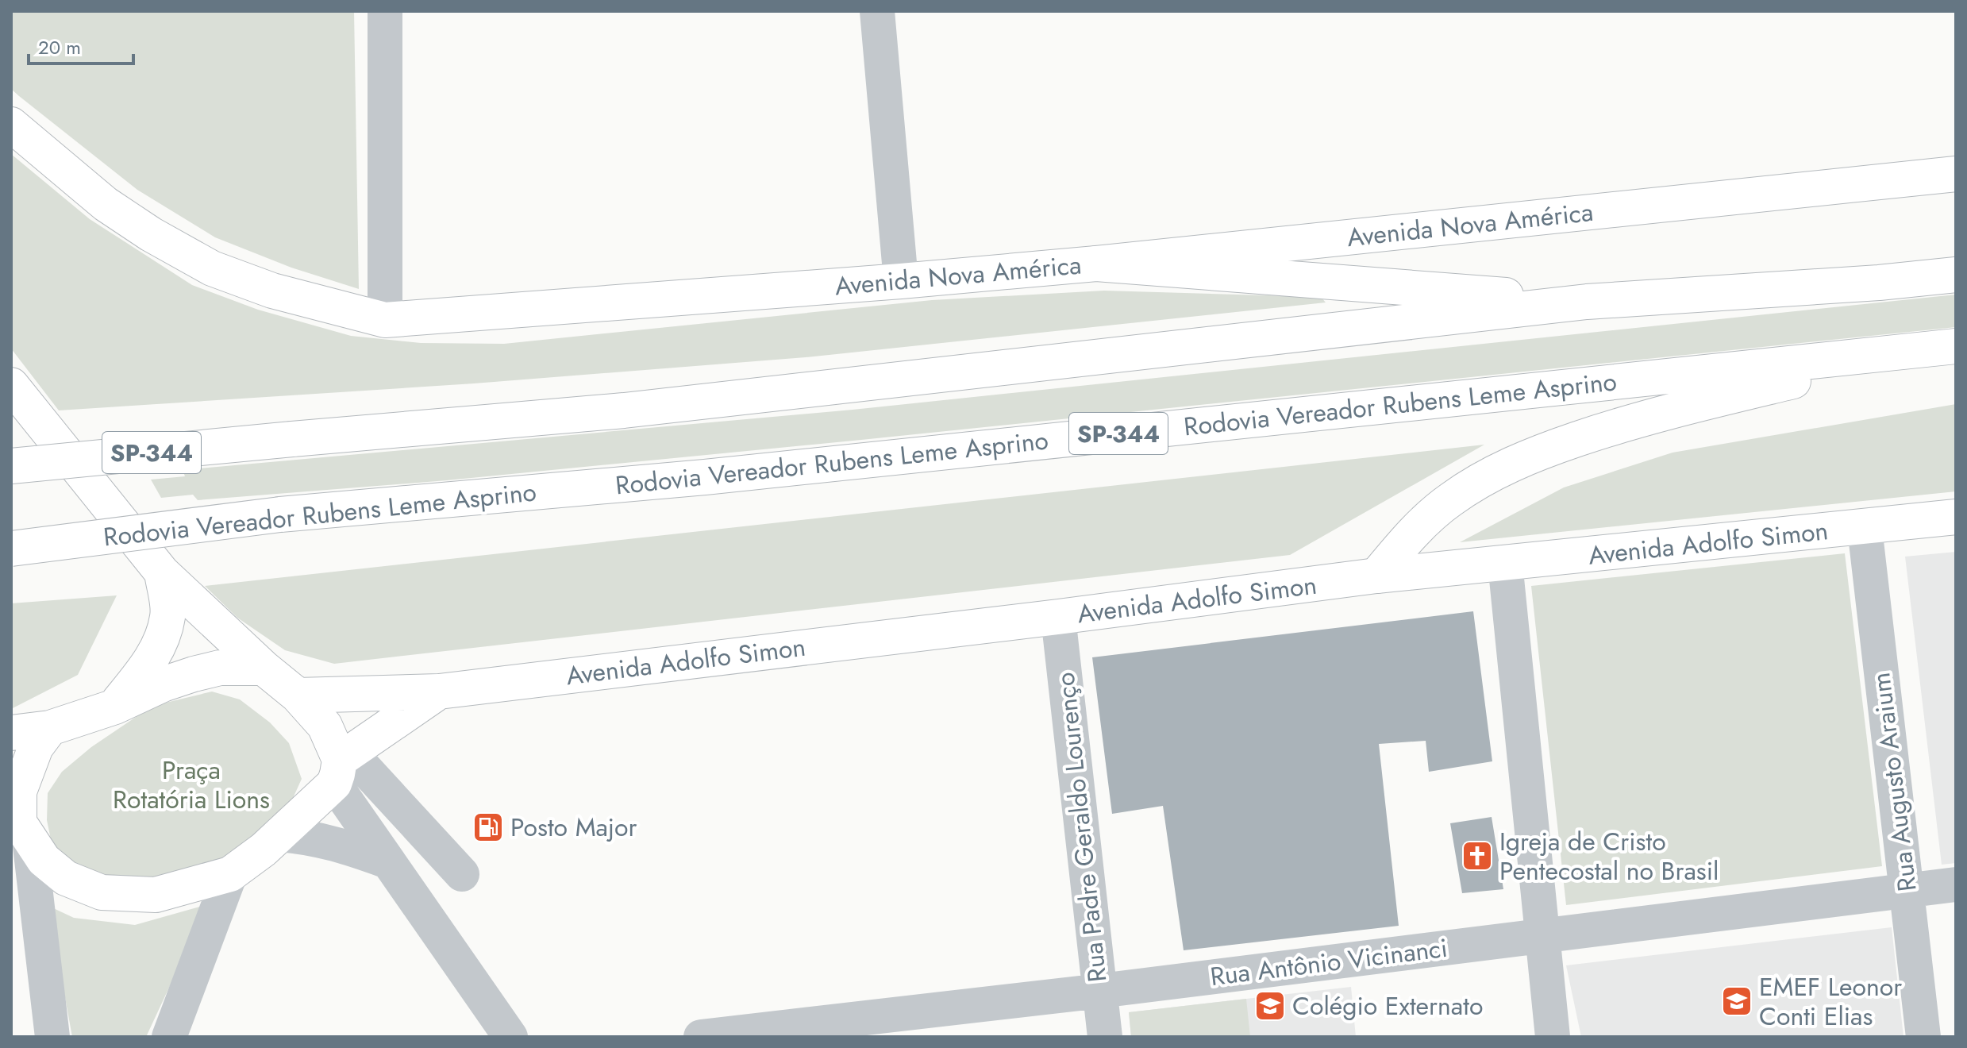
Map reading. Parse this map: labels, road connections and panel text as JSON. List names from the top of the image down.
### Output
{
  "streets": {
    "main road": [
      "Avenida Nova América",
      "Rodovia Vereador Rubens Leme Asprino",
      "SP-344",
      "Avenida Adolfo Simon"
    ],
    "street": ["Rua Augusto Araium", "Rua Padre Geraldo Lourenço", "Rua Antônio Vicinanci"]
  },
  "crossings": [
    ["Avenida Adolfo Simon", "Rua Augusto Araium"],
    ["Avenida Adolfo Simon", "Rua Padre Geraldo Lourenço"],
    ["Rua Augusto Araium", "Rua Antônio Vicinanci"],
    ["Rua Padre Geraldo Lourenço", "Rua Antônio Vicinanci"]
  ],
  "parks": ["Praça Rotatória Lions"],
  "places": {
    "fuel station": ["Posto Major"],
    "church": ["Igreja de Cristo Pentecostal no Brasil"],
    "school or university": ["EMEF Leonor Conti Elias", "Colégio Externato"]
  },
  "scale_bar": "20 m"
}
